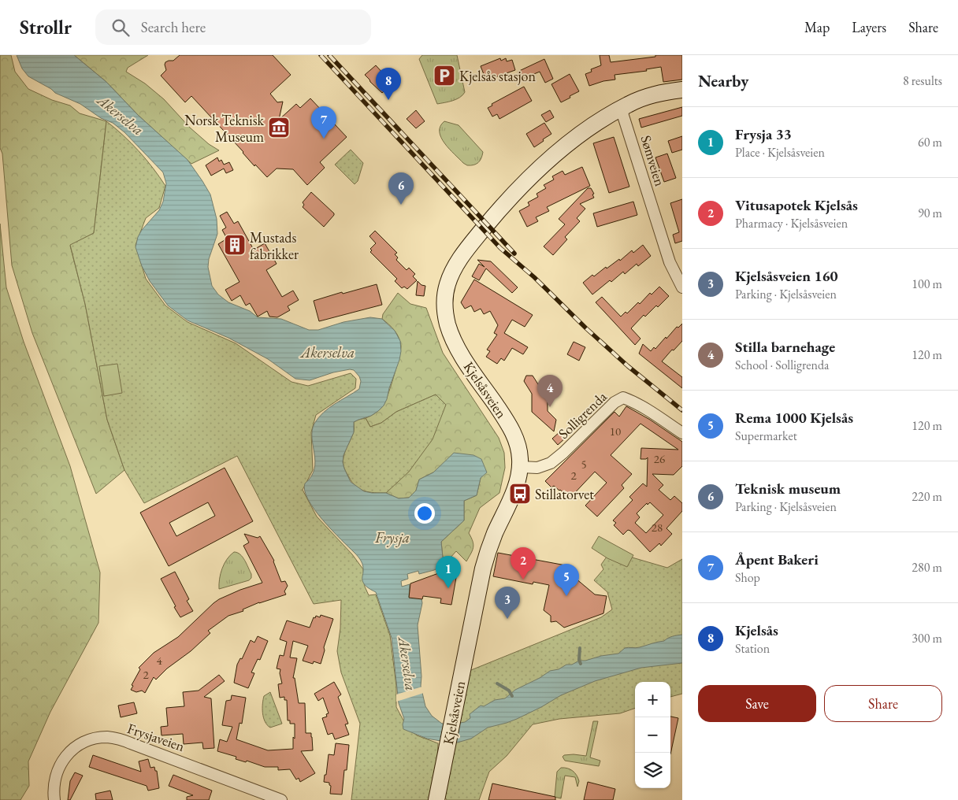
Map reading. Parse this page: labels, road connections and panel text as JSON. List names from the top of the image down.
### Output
{
  "streets": {
    "main road": ["Kjelsåsveien"],
    "street": ["Sømveien", "Solligrenda", "Frysjaveien"]
  },
  "crossings": [
    ["Sømveien", "Kjelsåsveien"],
    ["Kjelsåsveien", "Solligrenda"]
  ],
  "water": ["Akerselva", "Frysja"],
  "places": {
    "parking": ["Kjelsås stasjon"],
    "museum": ["Norsk Teknisk Museum"],
    "building": ["Mustads fabrikker"],
    "bus stop": ["Stillatorvet"]
  },
  "house_numbers": [
    "10",
    "26",
    "5",
    "2",
    "28",
    "4",
    "2"
  ],
  "page": {
    "header": "Strollr",
    "search": "Search here",
    "nav": ["Map", "Layers", "Share"],
    "heading": ["Nearby", "8 results"],
    "pins": [
      "8",
      "7",
      "6",
      "4",
      "2",
      "1",
      "5",
      "3"
    ],
    "list": [
      {
        "mark": "1",
        "name": "Frysja 33",
        "note": "Place · Kjelsåsveien",
        "value": "60 m"
      },
      {
        "mark": "2",
        "name": "Vitusapotek Kjelsås",
        "note": "Pharmacy · Kjelsåsveien",
        "value": "90 m"
      },
      {
        "mark": "3",
        "name": "Kjelsåsveien 160",
        "note": "Parking · Kjelsåsveien",
        "value": "100 m"
      },
      {
        "mark": "4",
        "name": "Stilla barnehage",
        "note": "School · Solligrenda",
        "value": "120 m"
      },
      {
        "mark": "5",
        "name": "Rema 1000 Kjelsås",
        "note": "Supermarket",
        "value": "120 m"
      },
      {
        "mark": "6",
        "name": "Teknisk museum",
        "note": "Parking · Kjelsåsveien",
        "value": "220 m"
      },
      {
        "mark": "7",
        "name": "Åpent Bakeri",
        "note": "Shop",
        "value": "280 m"
      },
      {
        "mark": "8",
        "name": "Kjelsås",
        "note": "Station",
        "value": "300 m"
      }
    ],
    "buttons": ["Save", "Share"],
    "map_buttons": ["+", "−"]
  }
}
